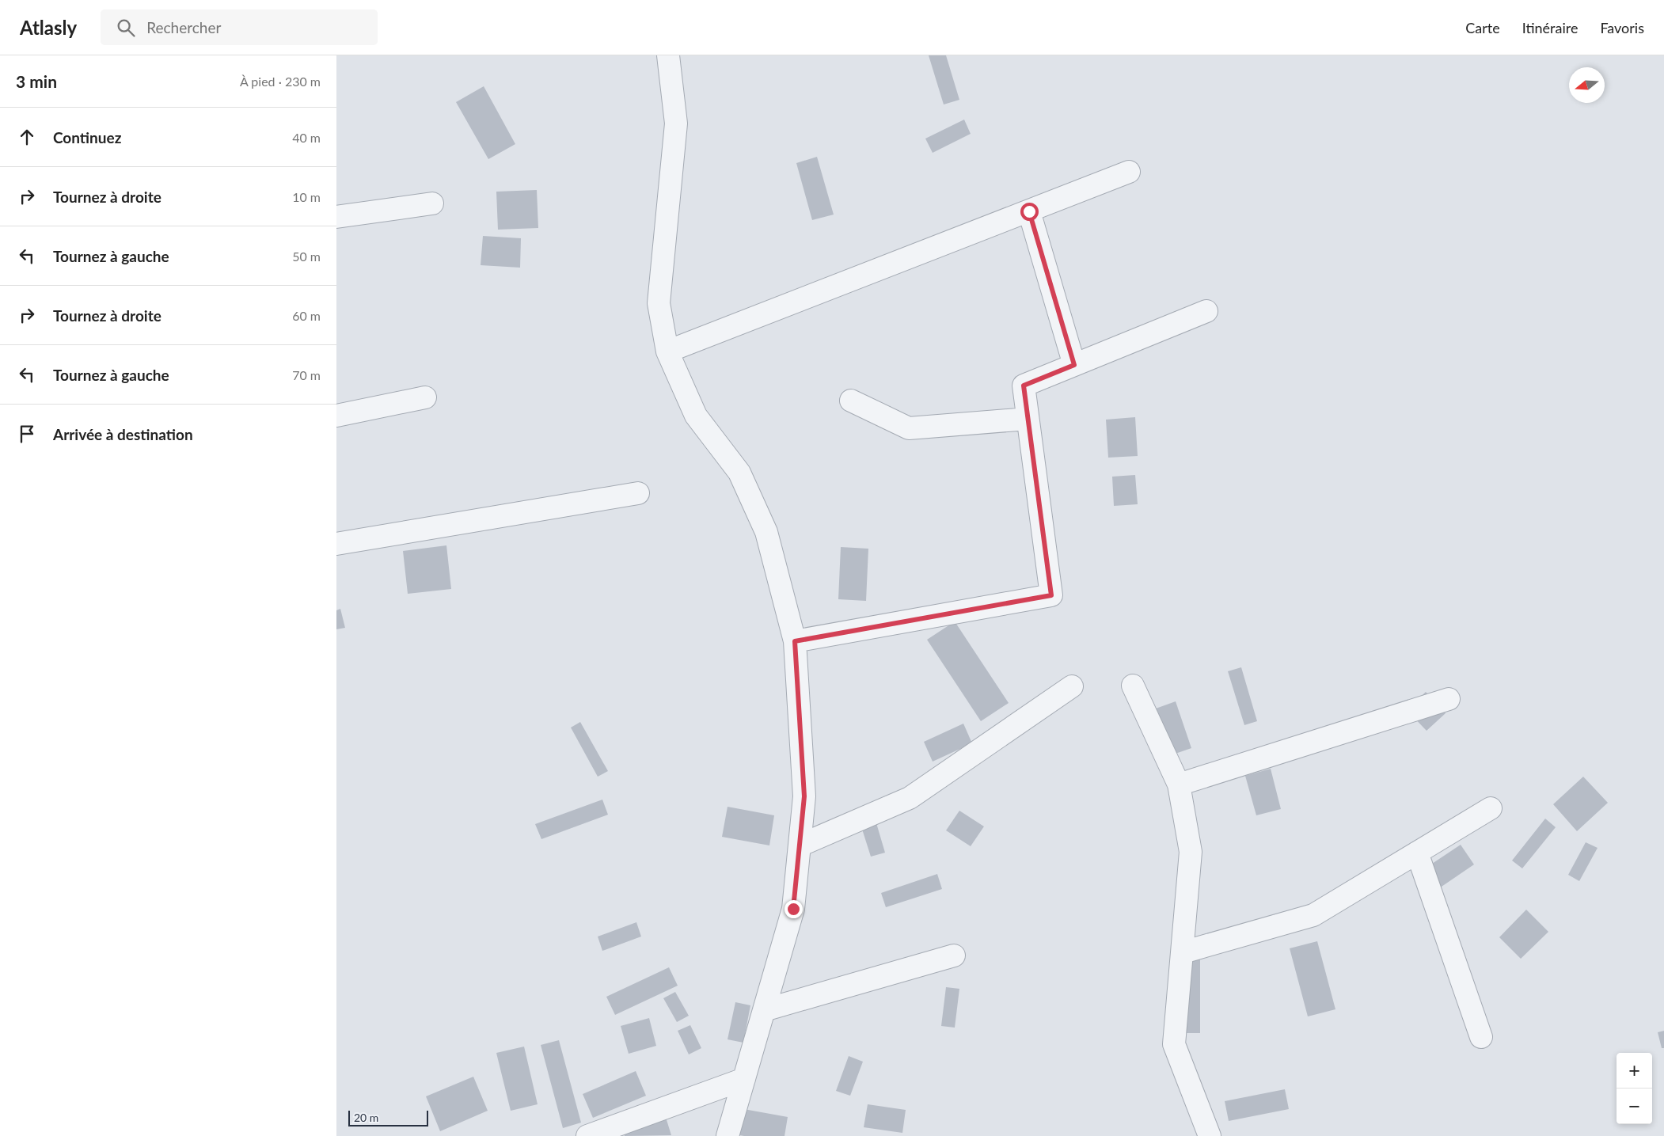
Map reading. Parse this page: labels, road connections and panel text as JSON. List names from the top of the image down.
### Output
{
  "scale_bar": "20 m",
  "north": "left",
  "page": {
    "header": "Atlasly",
    "search": "Rechercher",
    "nav": ["Carte", "Itinéraire", "Favoris"],
    "heading": ["3 min", "À pied · 230 m"],
    "list": [
      ["Continuez", "40 m"],
      ["Tournez à droite", "10 m"],
      ["Tournez à gauche", "50 m"],
      ["Tournez à droite", "60 m"],
      ["Tournez à gauche", "70 m"],
      "Arrivée à destination"
    ],
    "map_buttons": ["+", "−"],
    "scale": "20 m"
  }
}
